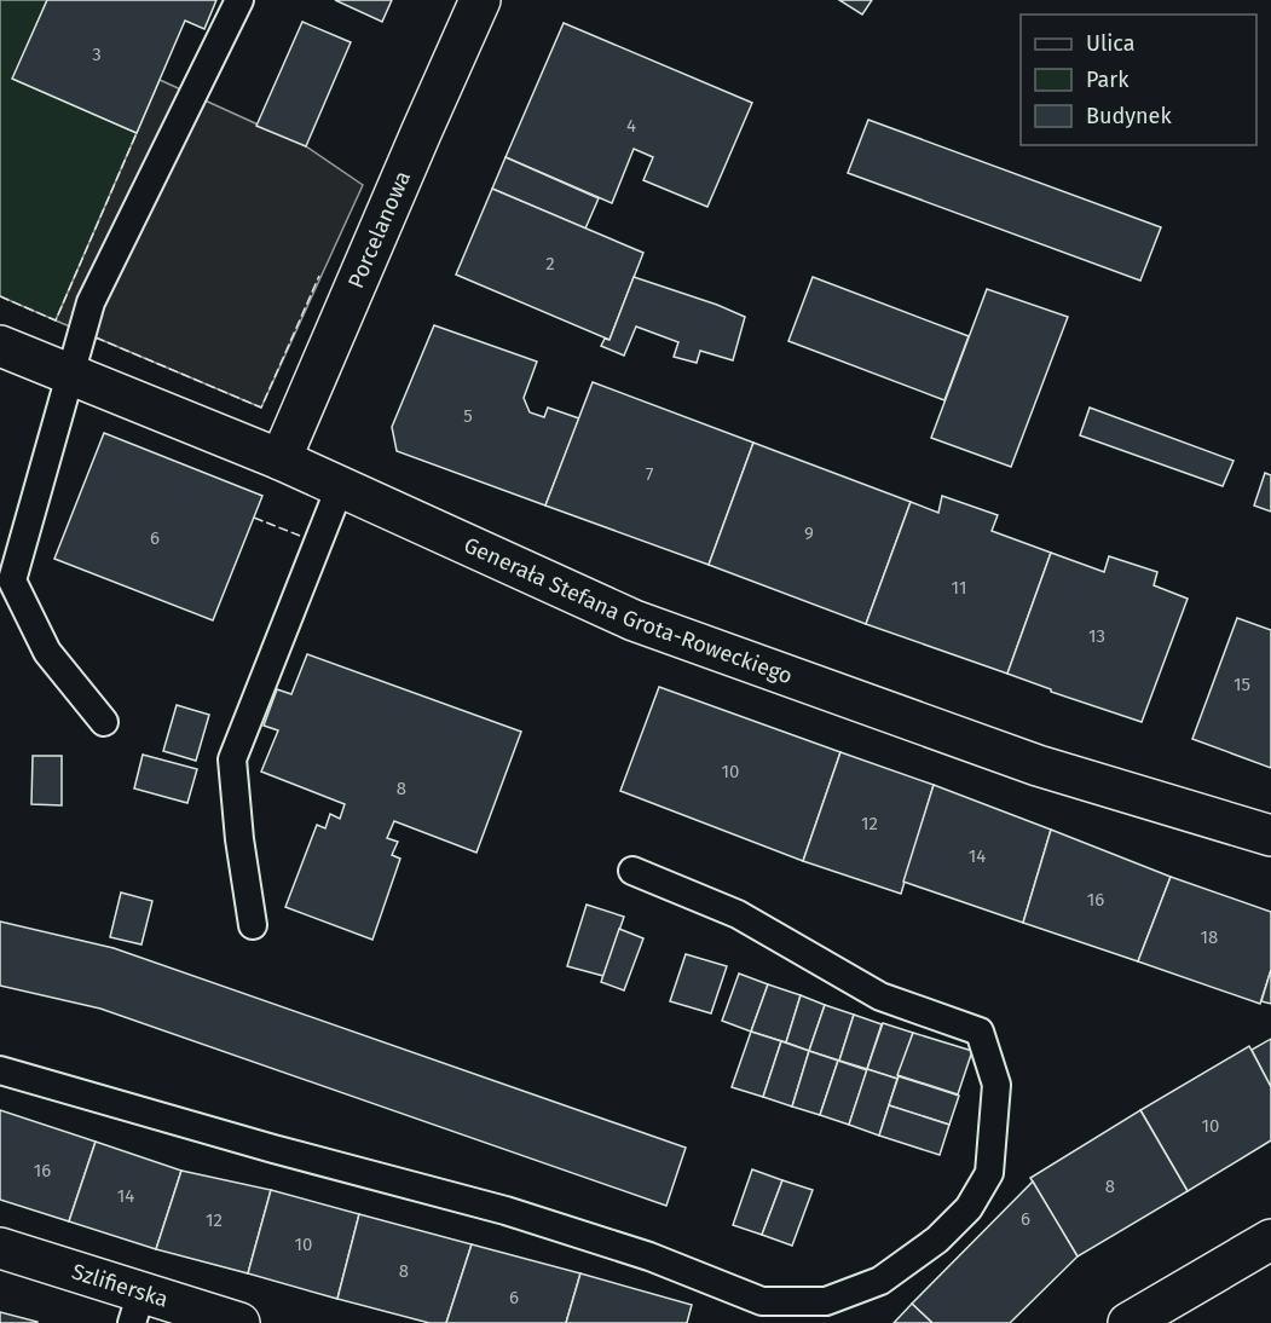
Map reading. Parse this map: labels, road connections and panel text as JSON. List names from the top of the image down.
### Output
{
  "streets": {
    "street": ["Porcelanowa", "Generała Stefana Grota-Roweckiego", "Szlifierska"]
  },
  "crossings": [
    ["Porcelanowa", "Generała Stefana Grota-Roweckiego"]
  ],
  "house_numbers": [
    "3",
    "4",
    "2",
    "5",
    "7",
    "9",
    "6",
    "11",
    "13",
    "15",
    "10",
    "8",
    "12",
    "14",
    "16",
    "18",
    "10",
    "16",
    "8",
    "14",
    "6",
    "12",
    "10",
    "8",
    "6"
  ],
  "legend": ["Ulica", "Park", "Budynek"]
}
